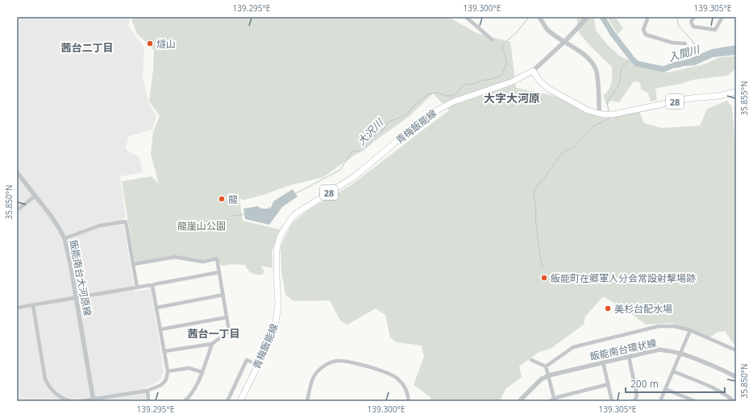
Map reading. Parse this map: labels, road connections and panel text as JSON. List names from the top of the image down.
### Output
{
  "streets": {
    "main road": ["28", "青梅飯能線"],
    "street": ["飯能南台大河原線", "飯能南台環状線"]
  },
  "crossings": [
    ["28", "青梅飯能線"]
  ],
  "districts": ["茜台二丁目", "大字大河原", "茜台一丁目"],
  "water": ["入間川", "大沢川"],
  "parks": ["龍崖山公園"],
  "places": [
    "燧山",
    "龍",
    "飯能町在郷軍人分会常設射撃場跡",
    "美杉台配水場"
  ],
  "scale_bar": "200 m",
  "coordinates": [
    "139.295°E",
    "139.300°E",
    "139.305°E",
    "35.855°N",
    "35.850°N"
  ]
}
